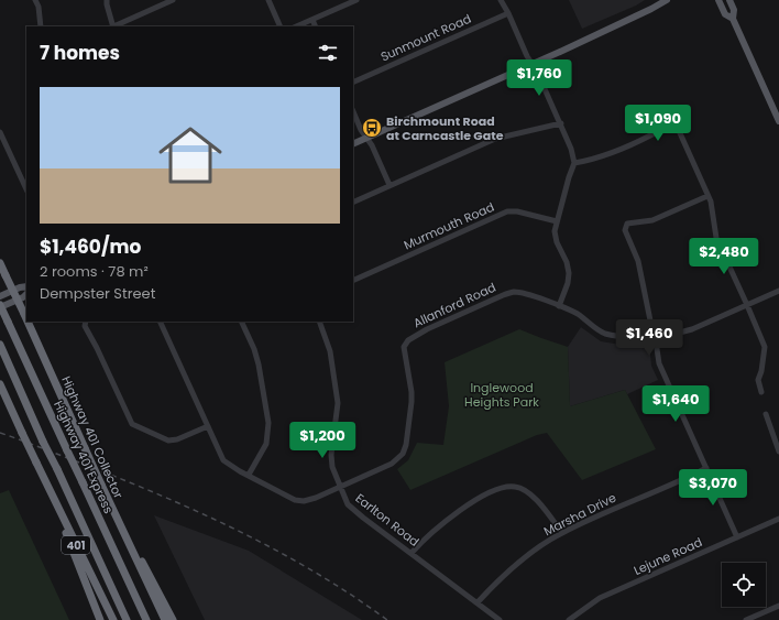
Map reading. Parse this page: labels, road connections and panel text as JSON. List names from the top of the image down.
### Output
{
  "streets": {
    "highway": ["Highway 401 Collector", "Highway 401 Express", "401"],
    "street": [
      "Sunmount Road",
      "Murmouth Road",
      "Allanford Road",
      "Marsha Drive",
      "Earlton Road",
      "Lejune Road"
    ]
  },
  "crossings": [
    ["Allanford Road", "Earlton Road"],
    ["Marsha Drive", "Earlton Road"]
  ],
  "parks": ["Inglewood Heights Park"],
  "places": {
    "bus stop": ["Birchmount Road at Carncastle Gate"]
  },
  "page": {
    "heading": "7 homes",
    "price": [
      "$1,760",
      "$1,090",
      "$2,480",
      "$1,460",
      "$1,640",
      "$1,200",
      "$3,070"
    ],
    "list": [
      {
        "name": "$1,460/mo",
        "note": "2 rooms · 78 m² · Dempster Street"
      }
    ]
  }
}
